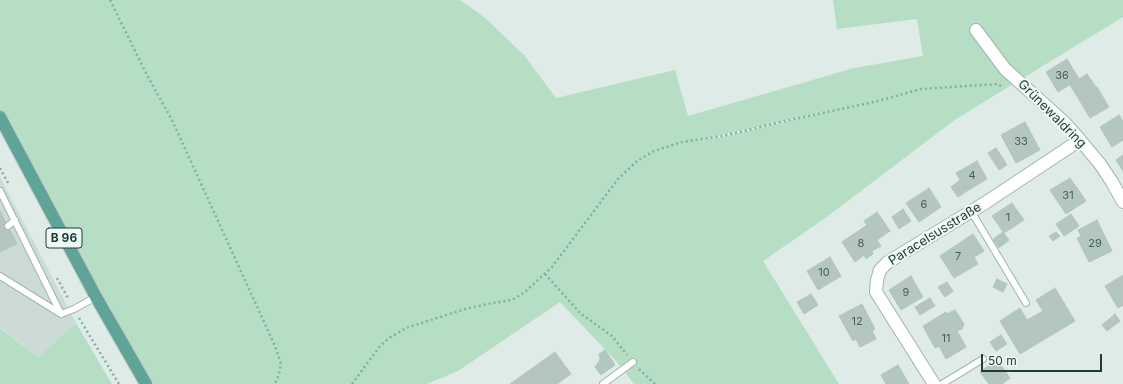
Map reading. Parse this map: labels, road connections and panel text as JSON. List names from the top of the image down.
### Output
{
  "streets": {
    "main road": ["B 96"],
    "street": ["Grünewaldring", "Paracelsusstraße"]
  },
  "crossings": [
    ["Grünewaldring", "Paracelsusstraße"]
  ],
  "house_numbers": [
    "36",
    "33",
    "4",
    "31",
    "6",
    "1",
    "8",
    "29",
    "7",
    "10",
    "9",
    "12",
    "11"
  ],
  "scale_bar": "50 m"
}
